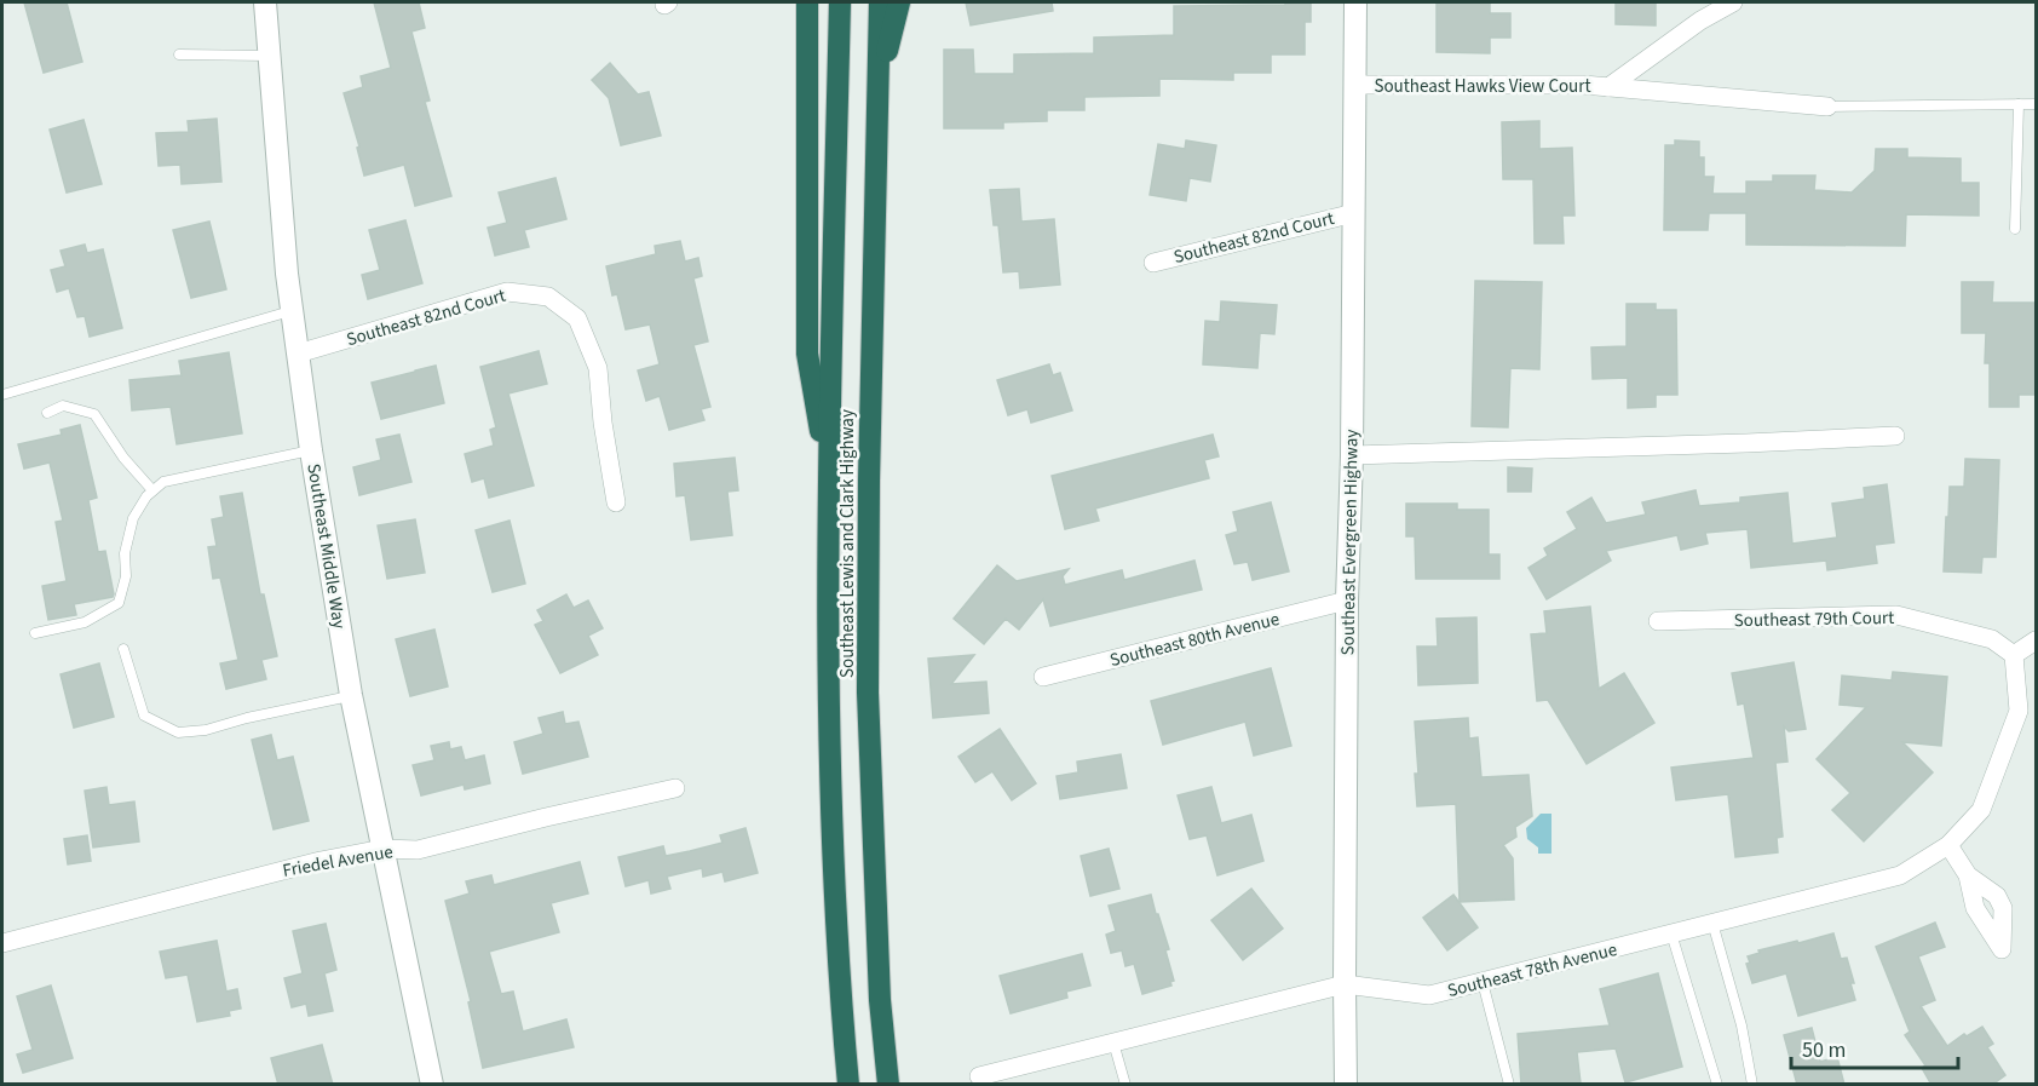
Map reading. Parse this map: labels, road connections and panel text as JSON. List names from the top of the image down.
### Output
{
  "streets": {
    "highway": ["Southeast Lewis and Clark Highway"],
    "street": [
      "Southeast Hawks View Court",
      "Southeast 82nd Court",
      "Southeast Evergreen Highway",
      "Southeast Middle Way",
      "Southeast 79th Court",
      "Southeast 80th Avenue",
      "Friedel Avenue",
      "Southeast 78th Avenue"
    ]
  },
  "crossings": [
    ["Southeast Hawks View Court", "Southeast Evergreen Highway"],
    ["Southeast 82nd Court", "Southeast Evergreen Highway"],
    ["Southeast 82nd Court", "Southeast Middle Way"],
    ["Southeast Evergreen Highway", "Southeast 80th Avenue"],
    ["Southeast Evergreen Highway", "Southeast 78th Avenue"],
    ["Southeast Middle Way", "Friedel Avenue"]
  ],
  "scale_bar": "50 m"
}
